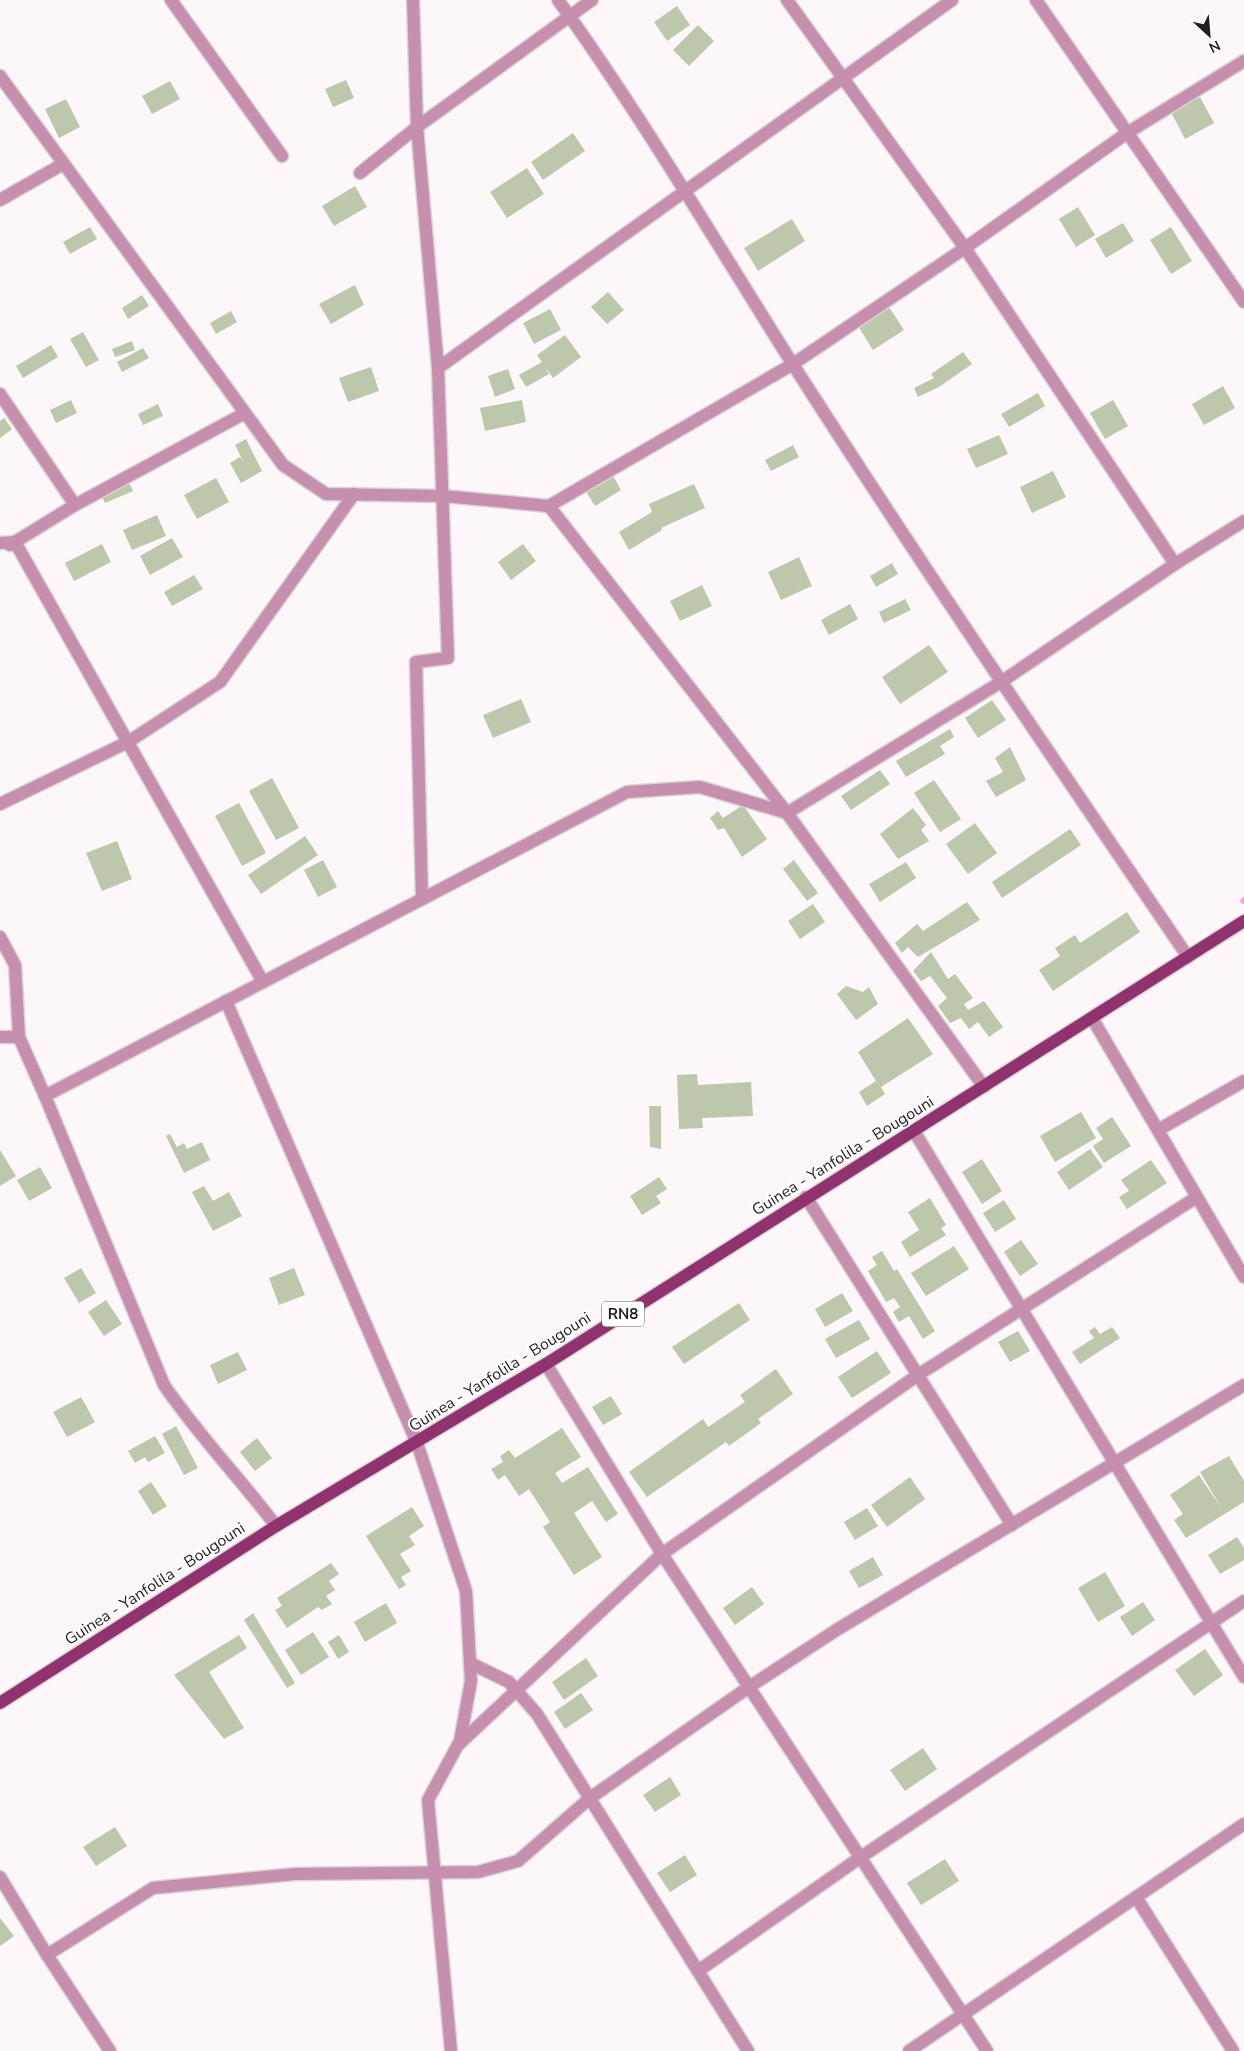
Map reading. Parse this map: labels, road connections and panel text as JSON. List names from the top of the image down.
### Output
{
  "streets": {
    "main road": ["Guinea - Yanfolila - Bougouni", "RN8"]
  },
  "north": "bottom right"
}
